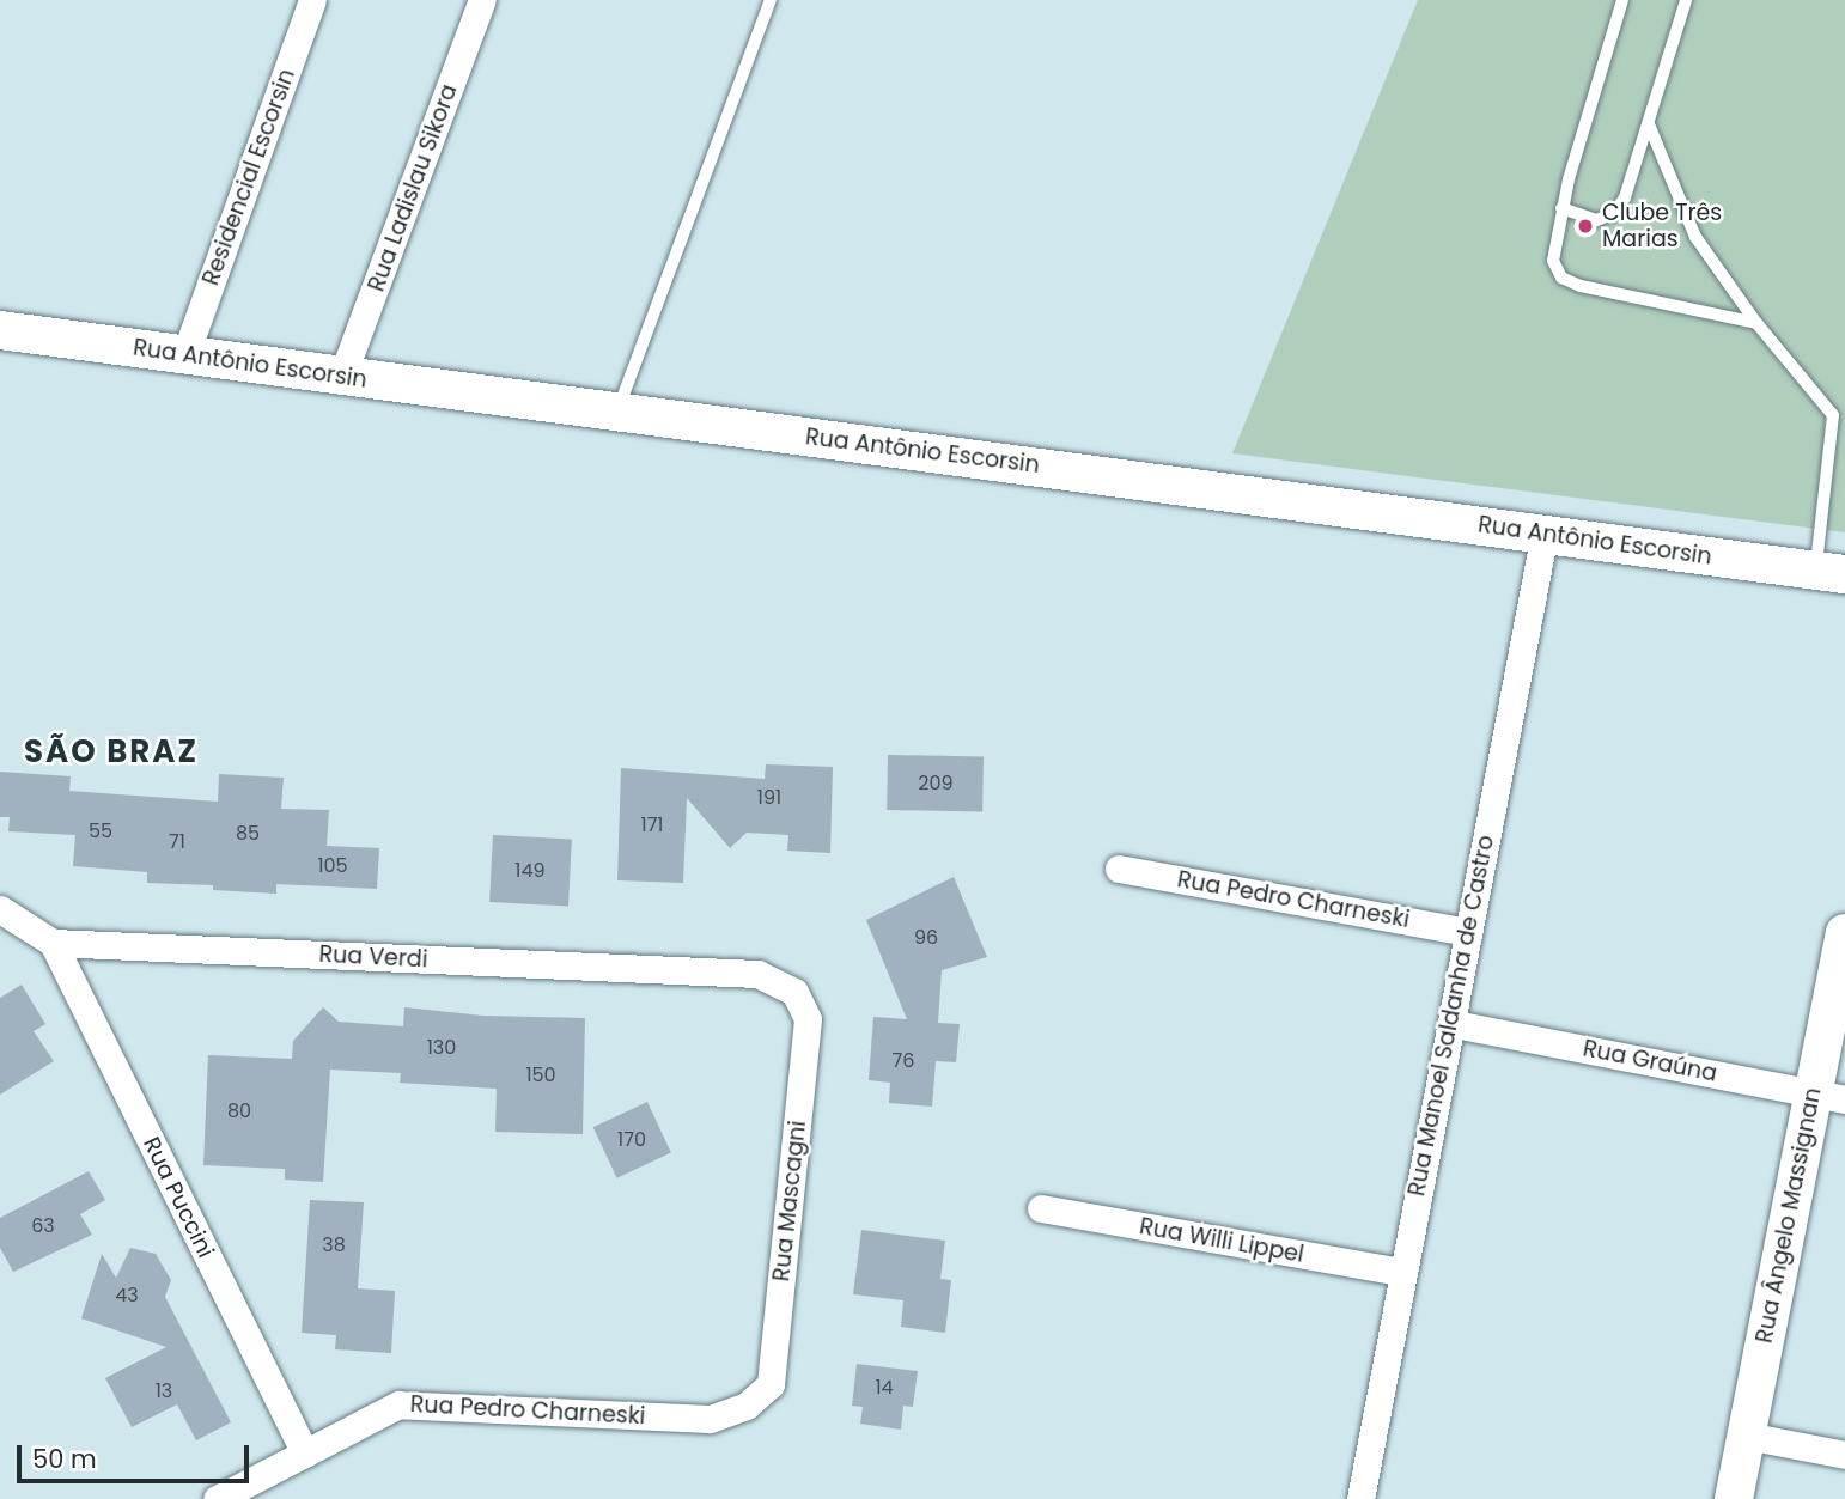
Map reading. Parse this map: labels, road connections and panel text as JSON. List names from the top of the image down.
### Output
{
  "streets": {
    "street": [
      "Residencial Escorsin",
      "Rua Ladislau Sikora",
      "Rua Antônio Escorsin",
      "Rua Pedro Charneski",
      "Rua Verdi",
      "Rua Manoel Saldanha de Castro",
      "Rua Graúna",
      "Rua Puccini",
      "Rua Mascagni",
      "Rua Ângelo Massignan",
      "Rua Willi Lippel"
    ]
  },
  "crossings": [
    ["Residencial Escorsin", "Rua Antônio Escorsin"],
    ["Rua Ladislau Sikora", "Rua Antônio Escorsin"],
    ["Rua Antônio Escorsin", "Rua Manoel Saldanha de Castro"],
    ["Rua Pedro Charneski", "Rua Manoel Saldanha de Castro"],
    ["Rua Pedro Charneski", "Rua Puccini"],
    ["Rua Pedro Charneski", "Rua Mascagni"],
    ["Rua Verdi", "Rua Puccini"],
    ["Rua Verdi", "Rua Mascagni"],
    ["Rua Manoel Saldanha de Castro", "Rua Graúna"],
    ["Rua Manoel Saldanha de Castro", "Rua Willi Lippel"],
    ["Rua Graúna", "Rua Ângelo Massignan"]
  ],
  "districts": ["SÃO BRAZ"],
  "places": ["Clube Três Marias"],
  "house_numbers": [
    "209",
    "191",
    "171",
    "55",
    "85",
    "71",
    "105",
    "149",
    "96",
    "130",
    "76",
    "150",
    "80",
    "170",
    "63",
    "38",
    "43",
    "14",
    "13"
  ],
  "scale_bar": "50 m"
}
